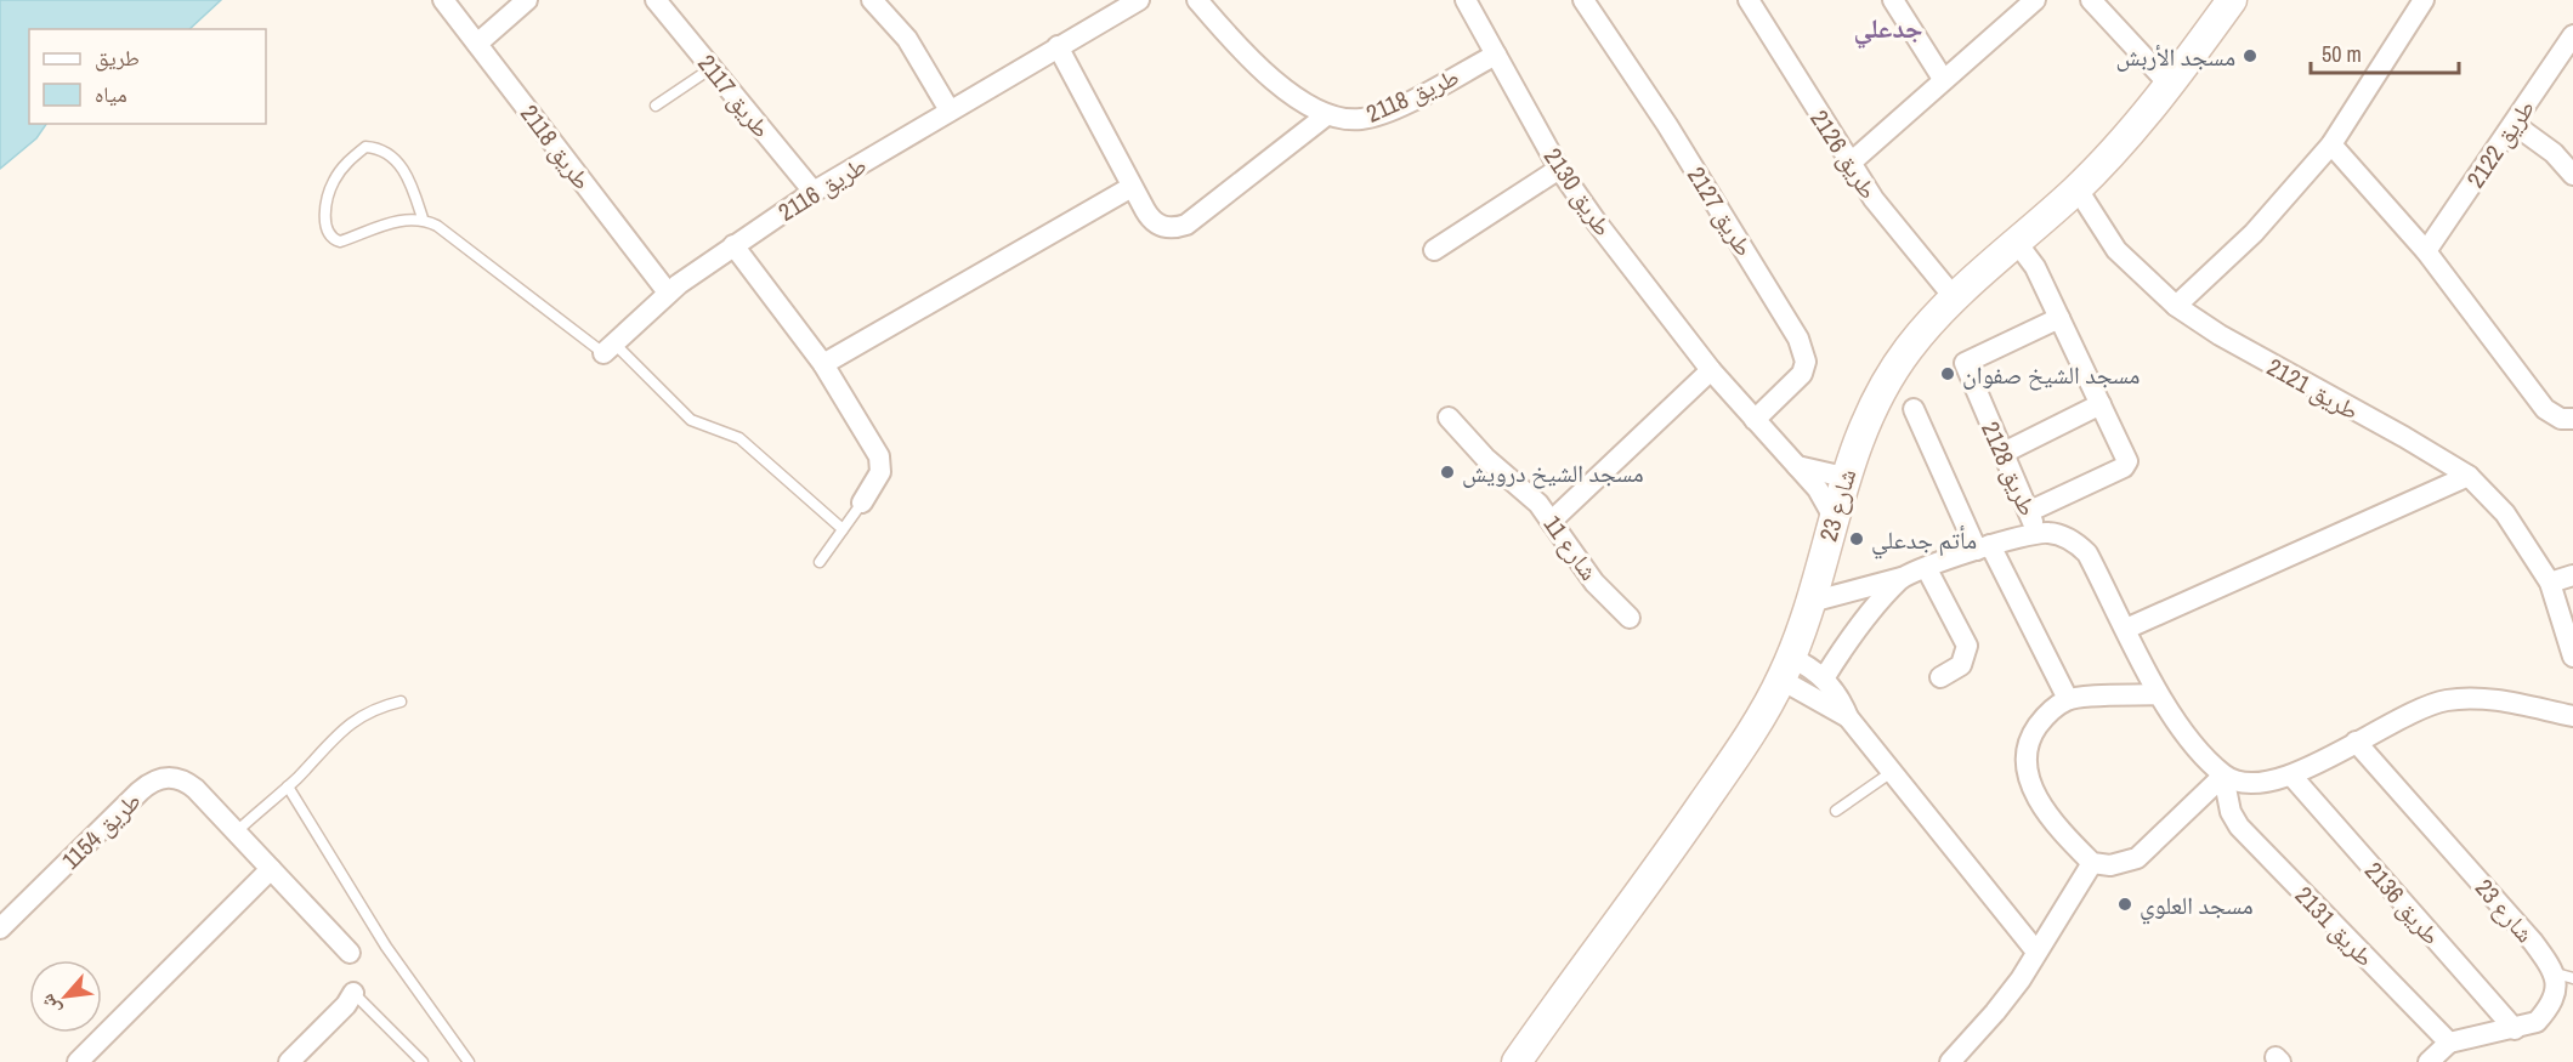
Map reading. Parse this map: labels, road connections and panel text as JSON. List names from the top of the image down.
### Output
{
  "streets": {
    "street": [
      "طريق 2118",
      "طريق 2117",
      "طريق 2122",
      "طريق 2126",
      "طريق 2116",
      "طريق 2130",
      "طريق 2127",
      "طريق 2121",
      "طريق 2128",
      "شارع 23",
      "شارع 11",
      "طريق 1154",
      "طريق 2136",
      "طريق 2131"
    ]
  },
  "crossings": [
    ["طريق 2118", "طريق 2116"],
    ["طريق 2118", "طريق 2130"],
    ["طريق 2117", "طريق 2116"],
    ["طريق 2126", "شارع 23"],
    ["طريق 2130", "طريق 2127"],
    ["طريق 2130", "شارع 23"],
    ["طريق 2121", "شارع 23"],
    ["شارع 23", "طريق 2136"],
    ["شارع 23", "طريق 2131"]
  ],
  "districts": ["جدعلي"],
  "places": [
    "مسجد الأربش",
    "مسجد الشيخ صفوان",
    "مسجد الشيخ درويش",
    "مأتم جدعلي",
    "مسجد العلوي"
  ],
  "legend": ["طريق", "مياه"],
  "scale_bar": "50 m",
  "north": "bottom left"
}
